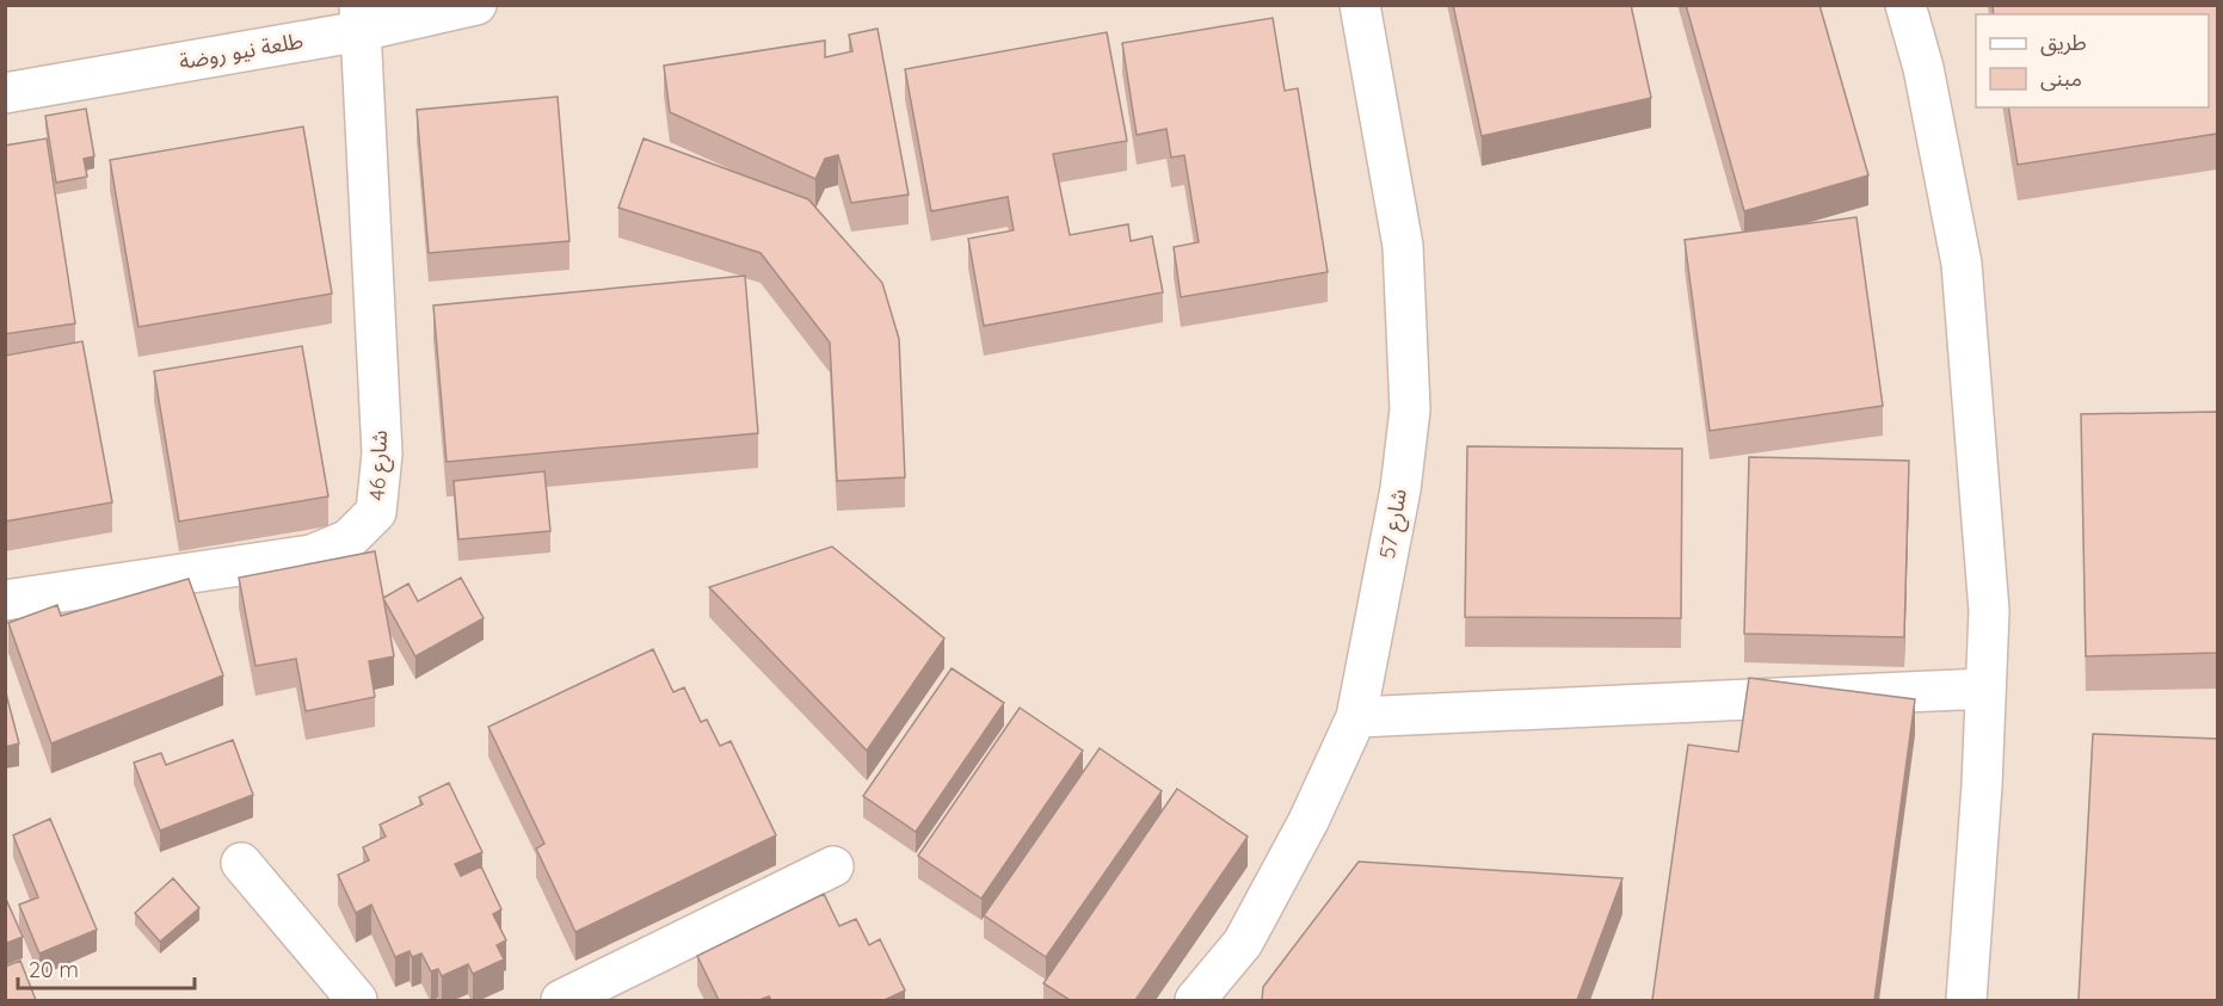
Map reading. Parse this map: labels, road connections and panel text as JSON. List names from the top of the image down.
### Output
{
  "streets": {
    "street": ["طلعة نيو روضة", "شارع 46", "شارع 57"]
  },
  "crossings": [
    ["طلعة نيو روضة", "شارع 46"]
  ],
  "legend": ["طريق", "مبنى"],
  "scale_bar": "20 m"
}
